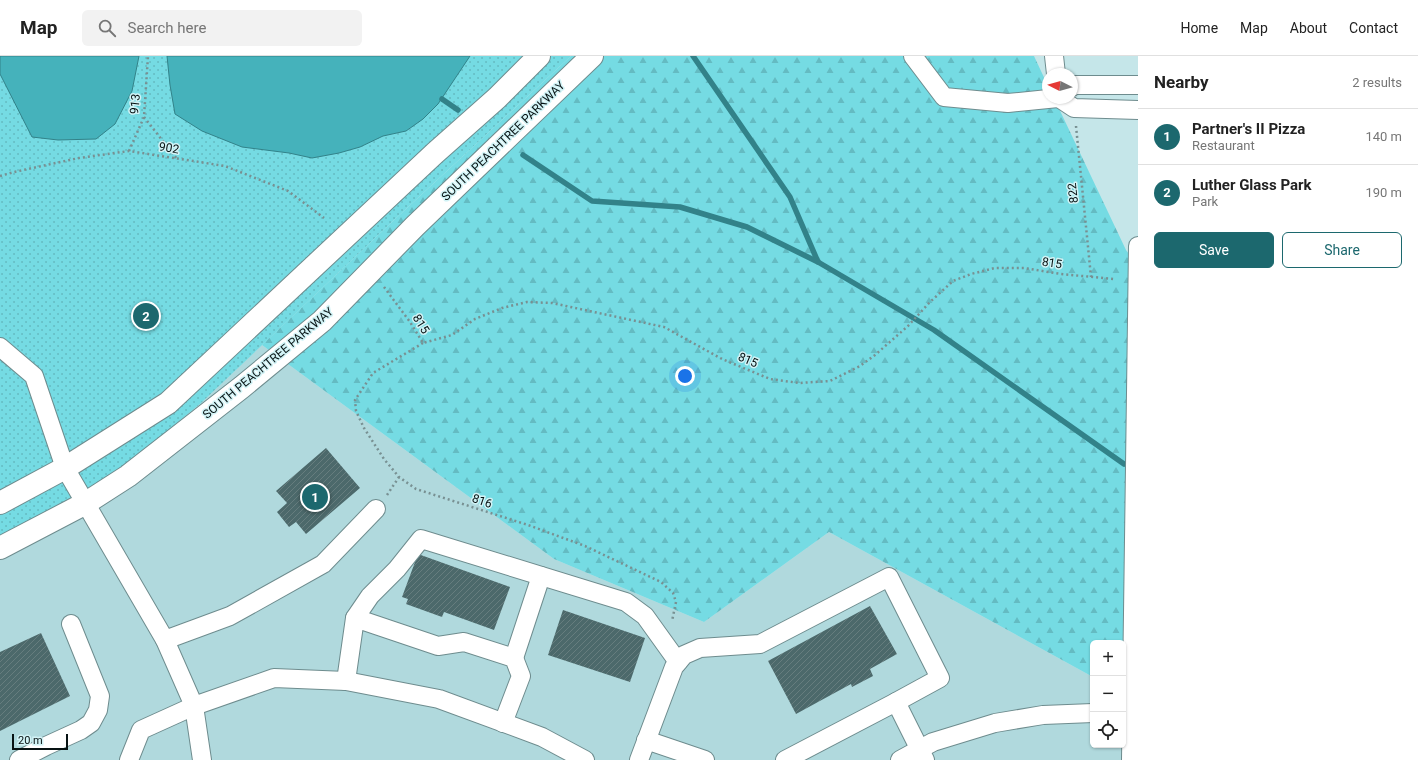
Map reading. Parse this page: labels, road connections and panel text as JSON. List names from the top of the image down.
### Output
{
  "streets": {
    "main road": ["SOUTH PEACHTREE PARKWAY"],
    "path": [
      "913",
      "902",
      "822",
      "815",
      "816"
    ]
  },
  "crossings": [
    ["913", "902"],
    ["822", "815"],
    ["815", "816"]
  ],
  "scale_bar": "20 m",
  "north": "left",
  "page": {
    "header": "Map",
    "search": "Search here",
    "nav": [
      "Home",
      "Map",
      "About",
      "Contact"
    ],
    "heading": ["Nearby", "2 results"],
    "list": [
      {
        "mark": "1",
        "name": "Partner's II Pizza",
        "note": "Restaurant",
        "value": "140 m"
      },
      {
        "mark": "2",
        "name": "Luther Glass Park",
        "note": "Park",
        "value": "190 m"
      }
    ],
    "buttons": ["Save", "Share"],
    "pins": ["2", "1"],
    "map_buttons": ["+", "−"],
    "scale": "20 m"
  }
}
